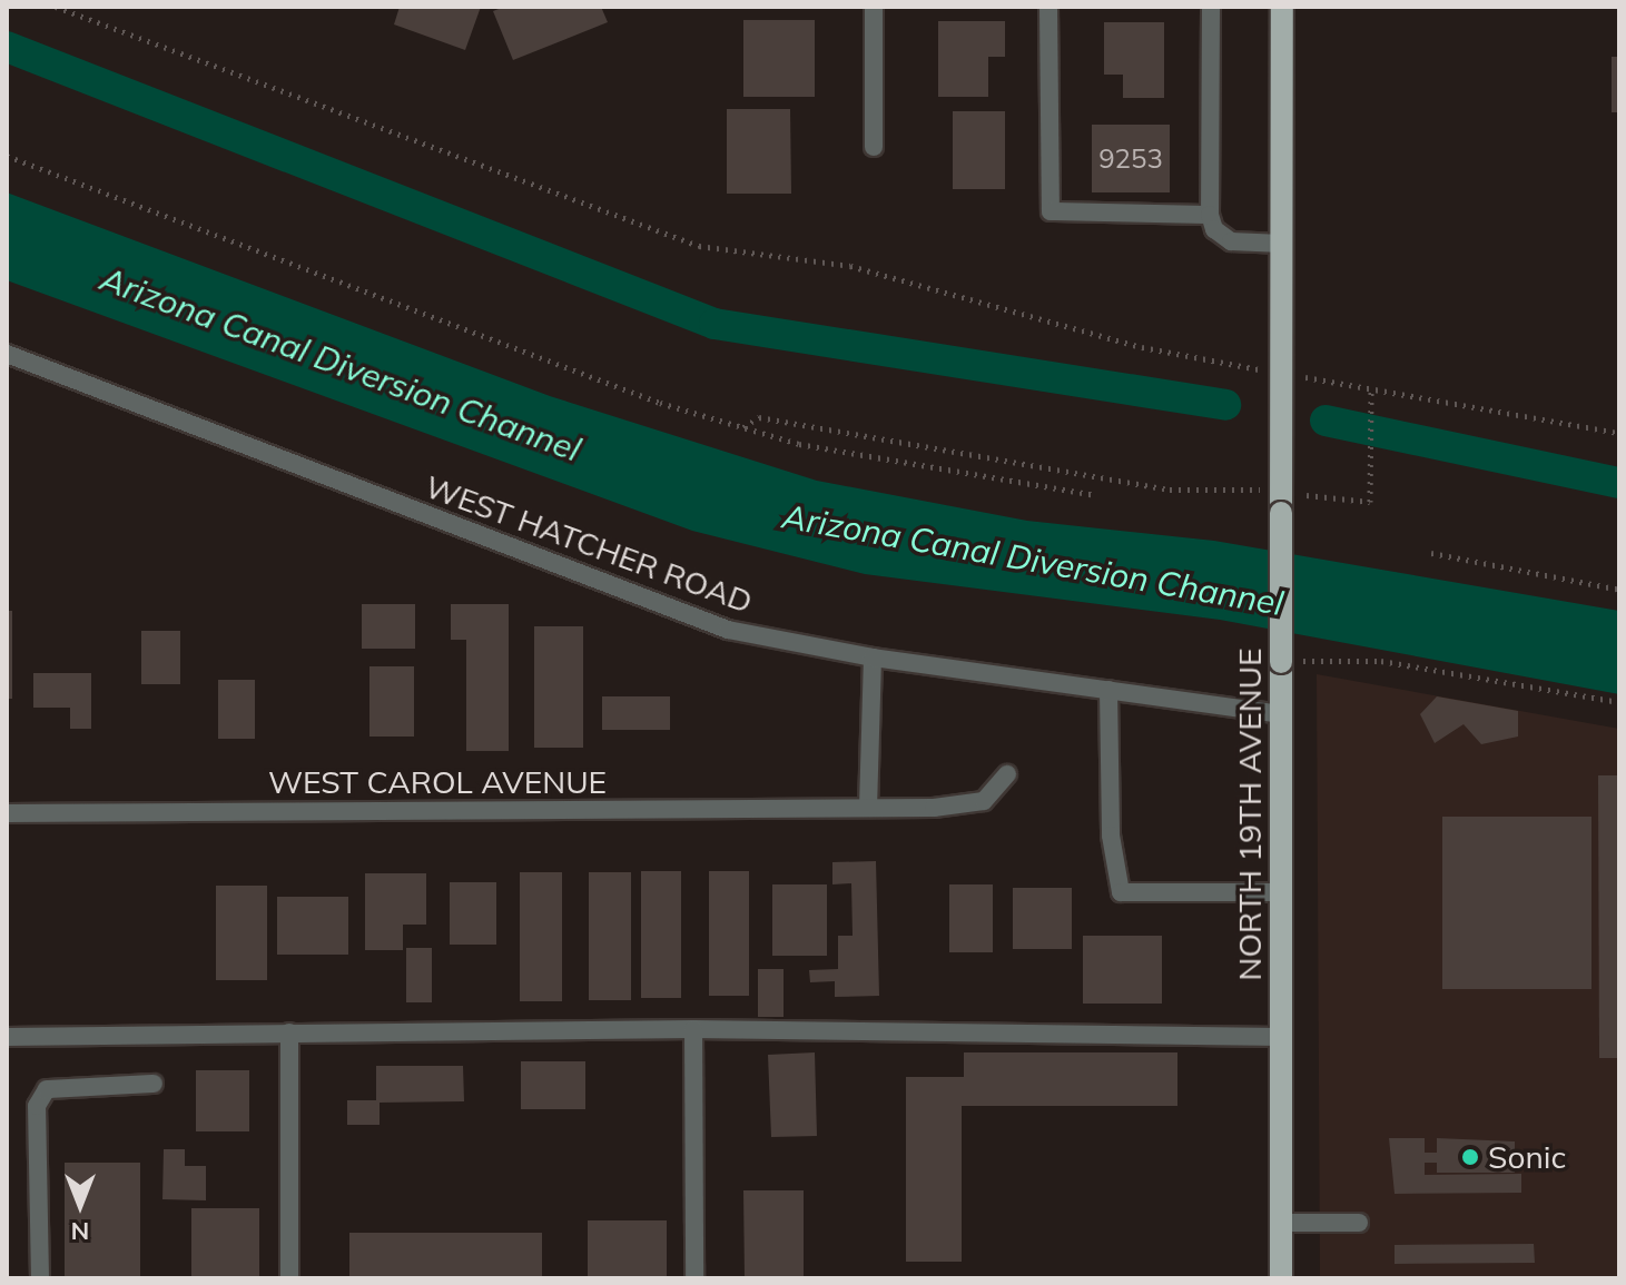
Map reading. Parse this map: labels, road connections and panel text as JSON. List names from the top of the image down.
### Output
{
  "streets": {
    "main road": ["NORTH 19TH AVENUE"],
    "street": ["WEST HATCHER ROAD", "WEST CAROL AVENUE"]
  },
  "crossings": [
    ["WEST HATCHER ROAD", "NORTH 19TH AVENUE"]
  ],
  "water": ["Arizona Canal Diversion Channel"],
  "places": ["Sonic"],
  "house_numbers": ["9253"],
  "north": "bottom"
}
